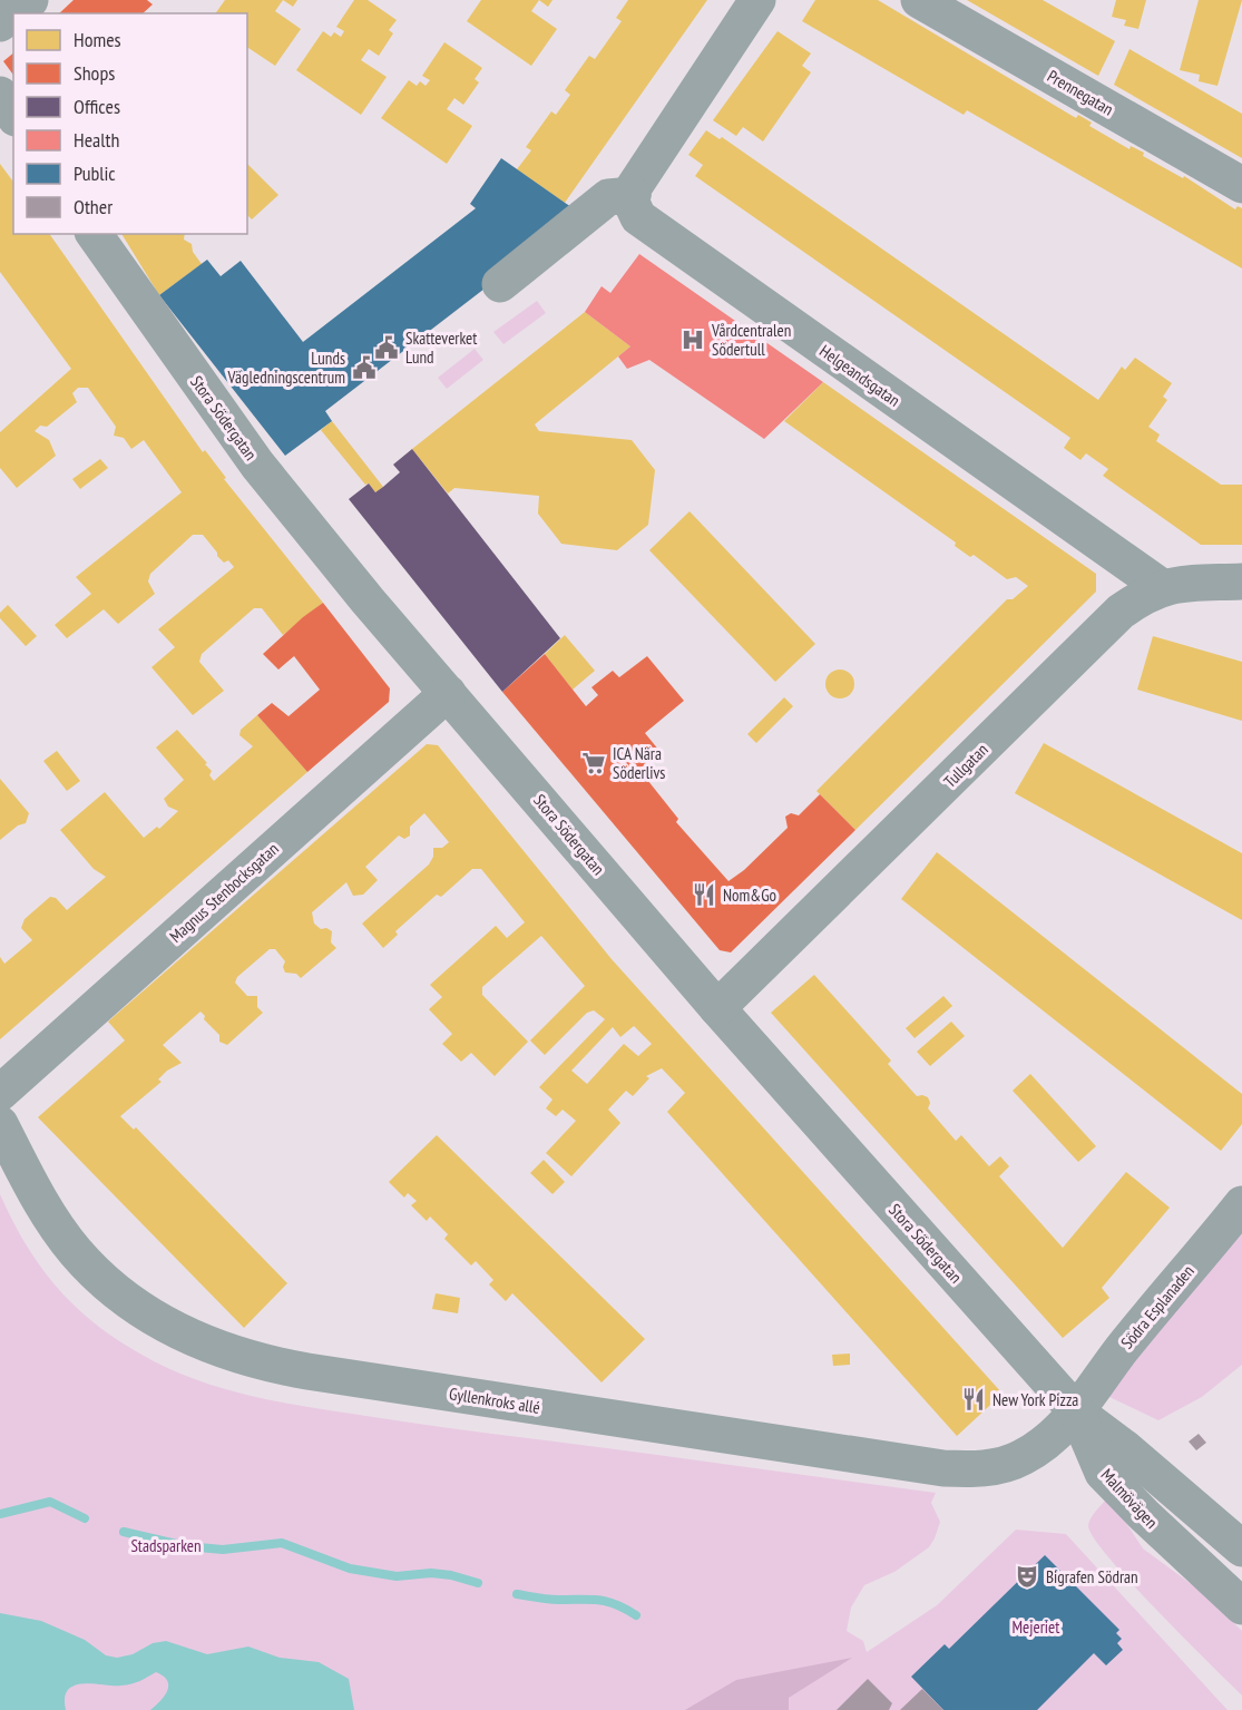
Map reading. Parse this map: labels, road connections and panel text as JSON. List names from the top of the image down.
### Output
{
  "streets": {
    "street": [
      "Prennegatan",
      "Helgeandsgatan",
      "Stora Södergatan",
      "Tullgatan",
      "Magnus Stenbocksgatan",
      "Södra Esplanaden",
      "Gyllenkroks allé",
      "Malmövägen"
    ]
  },
  "crossings": [
    ["Helgeandsgatan", "Tullgatan"],
    ["Stora Södergatan", "Tullgatan"],
    ["Stora Södergatan", "Magnus Stenbocksgatan"],
    ["Stora Södergatan", "Södra Esplanaden"],
    ["Stora Södergatan", "Gyllenkroks allé"],
    ["Stora Södergatan", "Malmövägen"],
    ["Södra Esplanaden", "Gyllenkroks allé"],
    ["Södra Esplanaden", "Malmövägen"],
    ["Gyllenkroks allé", "Malmövägen"]
  ],
  "parks": ["Stadsparken", "Mejeriet"],
  "places": {
    "hospital": ["Vårdcentralen Södertull"],
    "public building": ["Skatteverket Lund", "Lunds Vägledningscentrum"],
    "supermarket": ["ICA Nära Söderlivs"],
    "restaurant": ["Nom&Go", "New York Pizza"],
    "theatre": ["Bigrafen Södran"]
  },
  "legend": [
    "Homes",
    "Shops",
    "Offices",
    "Health",
    "Public",
    "Other"
  ]
}
